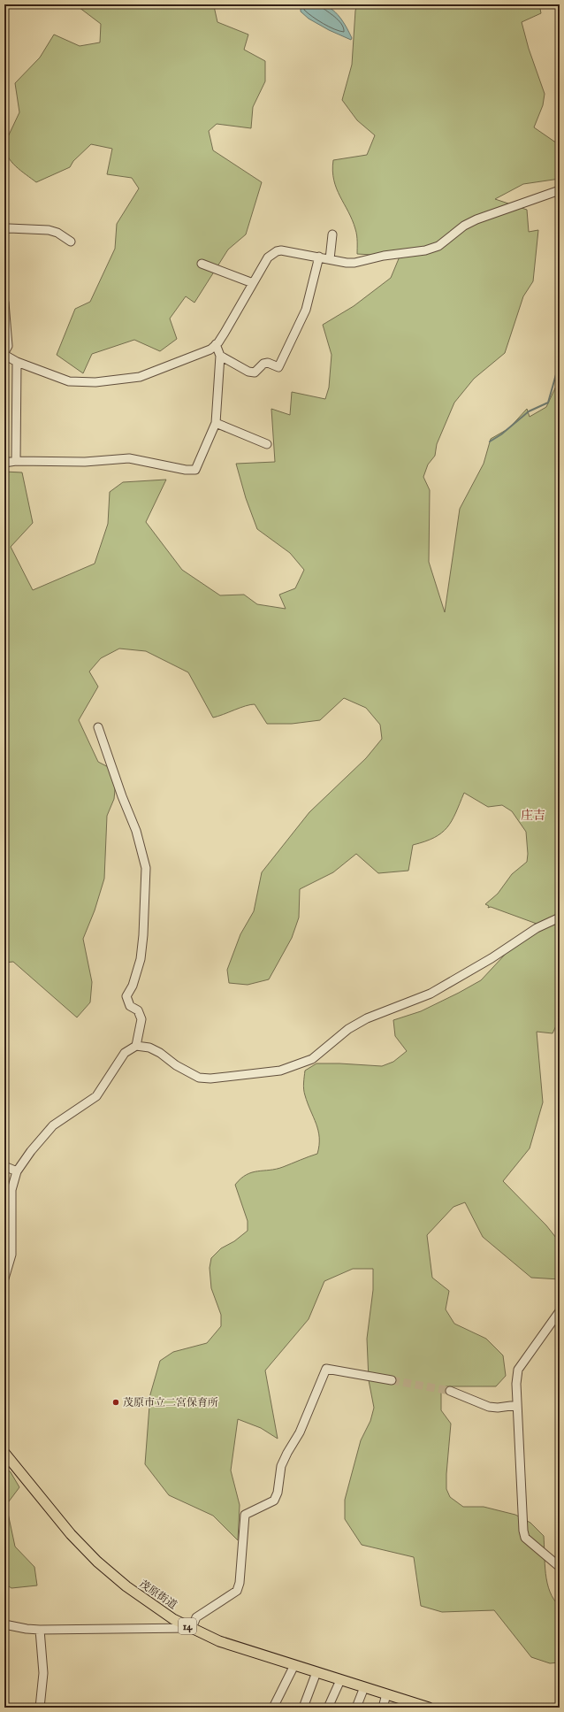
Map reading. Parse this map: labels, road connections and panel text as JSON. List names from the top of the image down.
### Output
{
  "streets": {
    "main road": ["茂原街道", "14"]
  },
  "districts": ["庄吉"],
  "places": ["茂原市立二宮保育所"]
}
